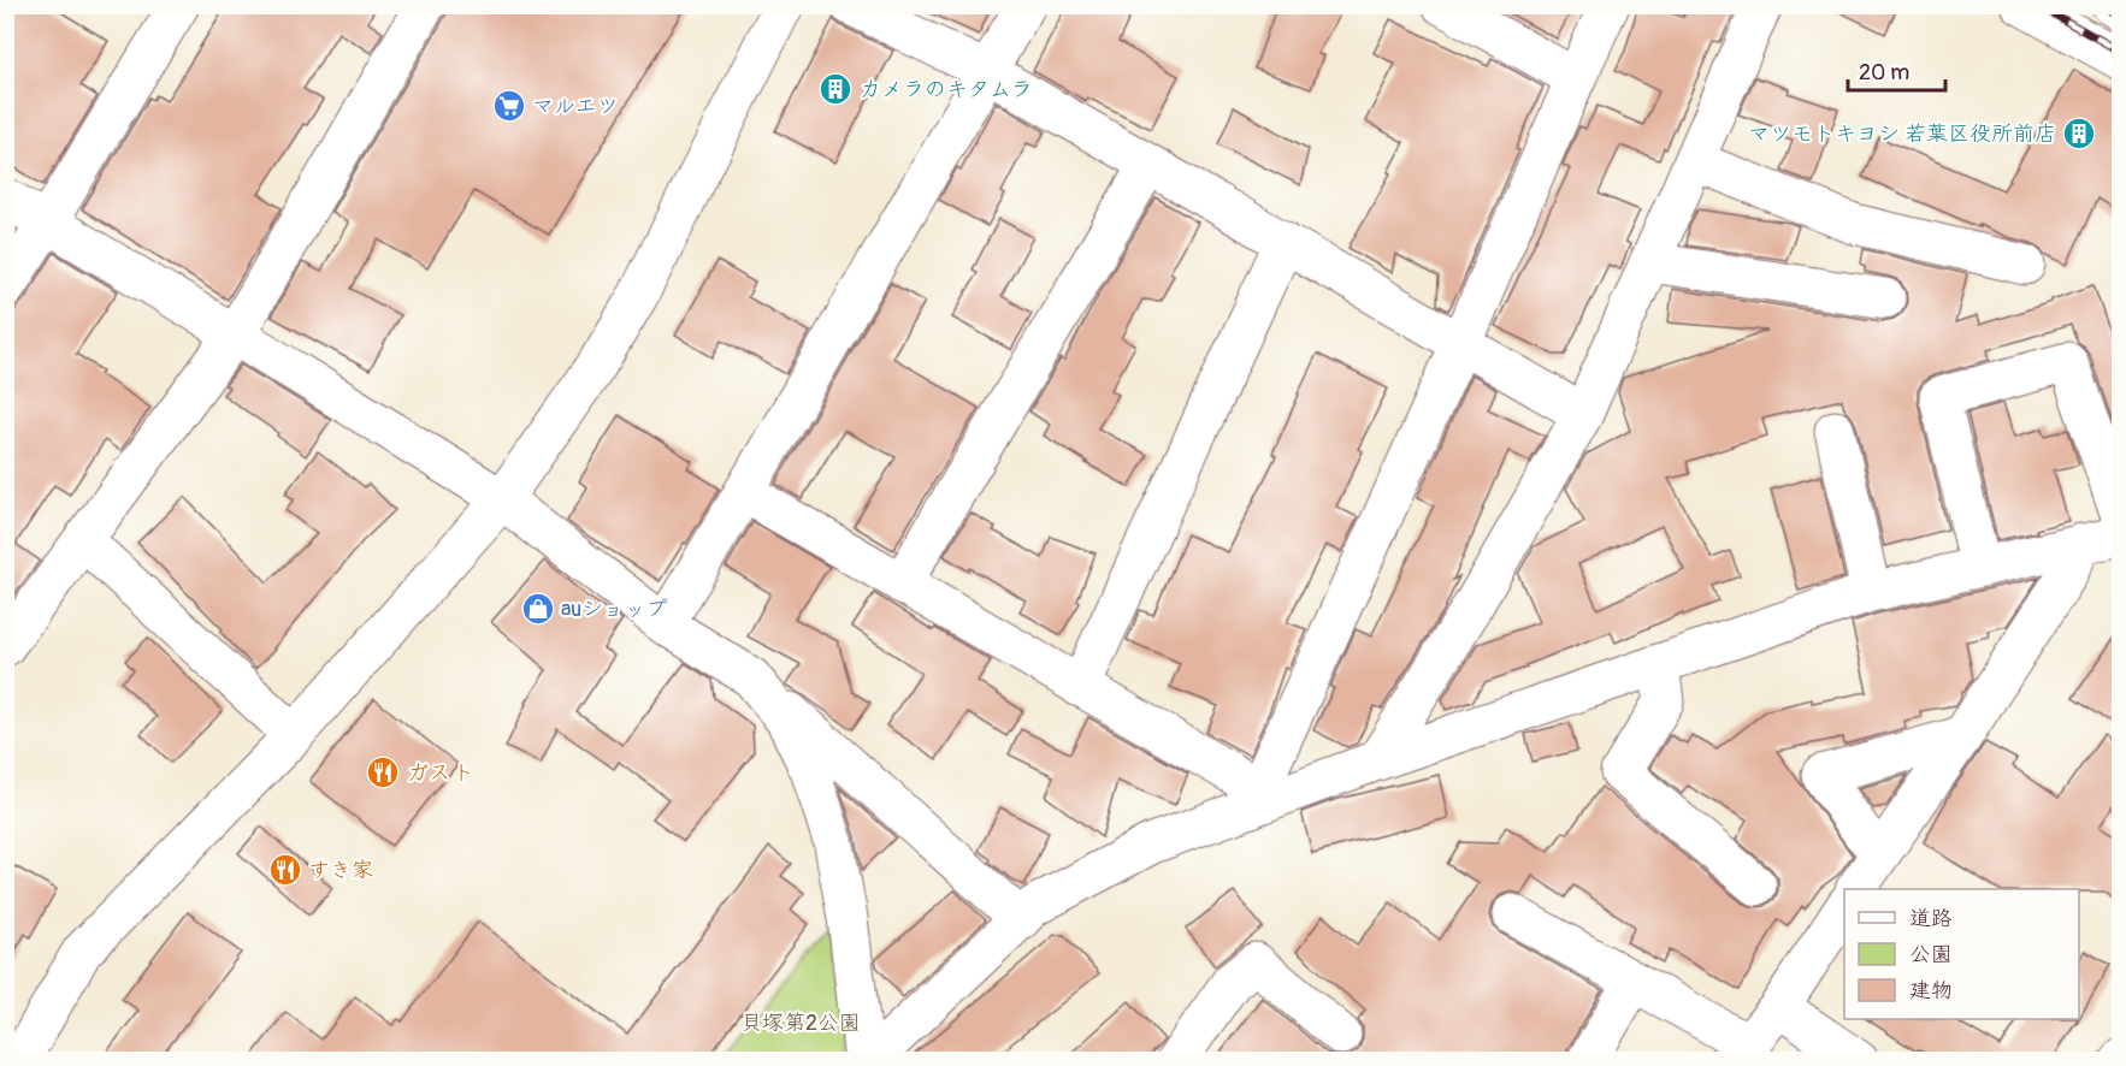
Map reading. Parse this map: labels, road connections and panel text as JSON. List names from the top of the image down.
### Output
{
  "parks": ["貝塚第2公園"],
  "places": {
    "building": ["カメラのキタムラ", "マツモトキヨシ 若葉区役所前店"],
    "supermarket": ["マルエツ"],
    "shop": ["auショップ"],
    "restaurant": ["ガスト", "すき家"]
  },
  "legend": ["道路", "公園", "建物"],
  "scale_bar": "20 m"
}
